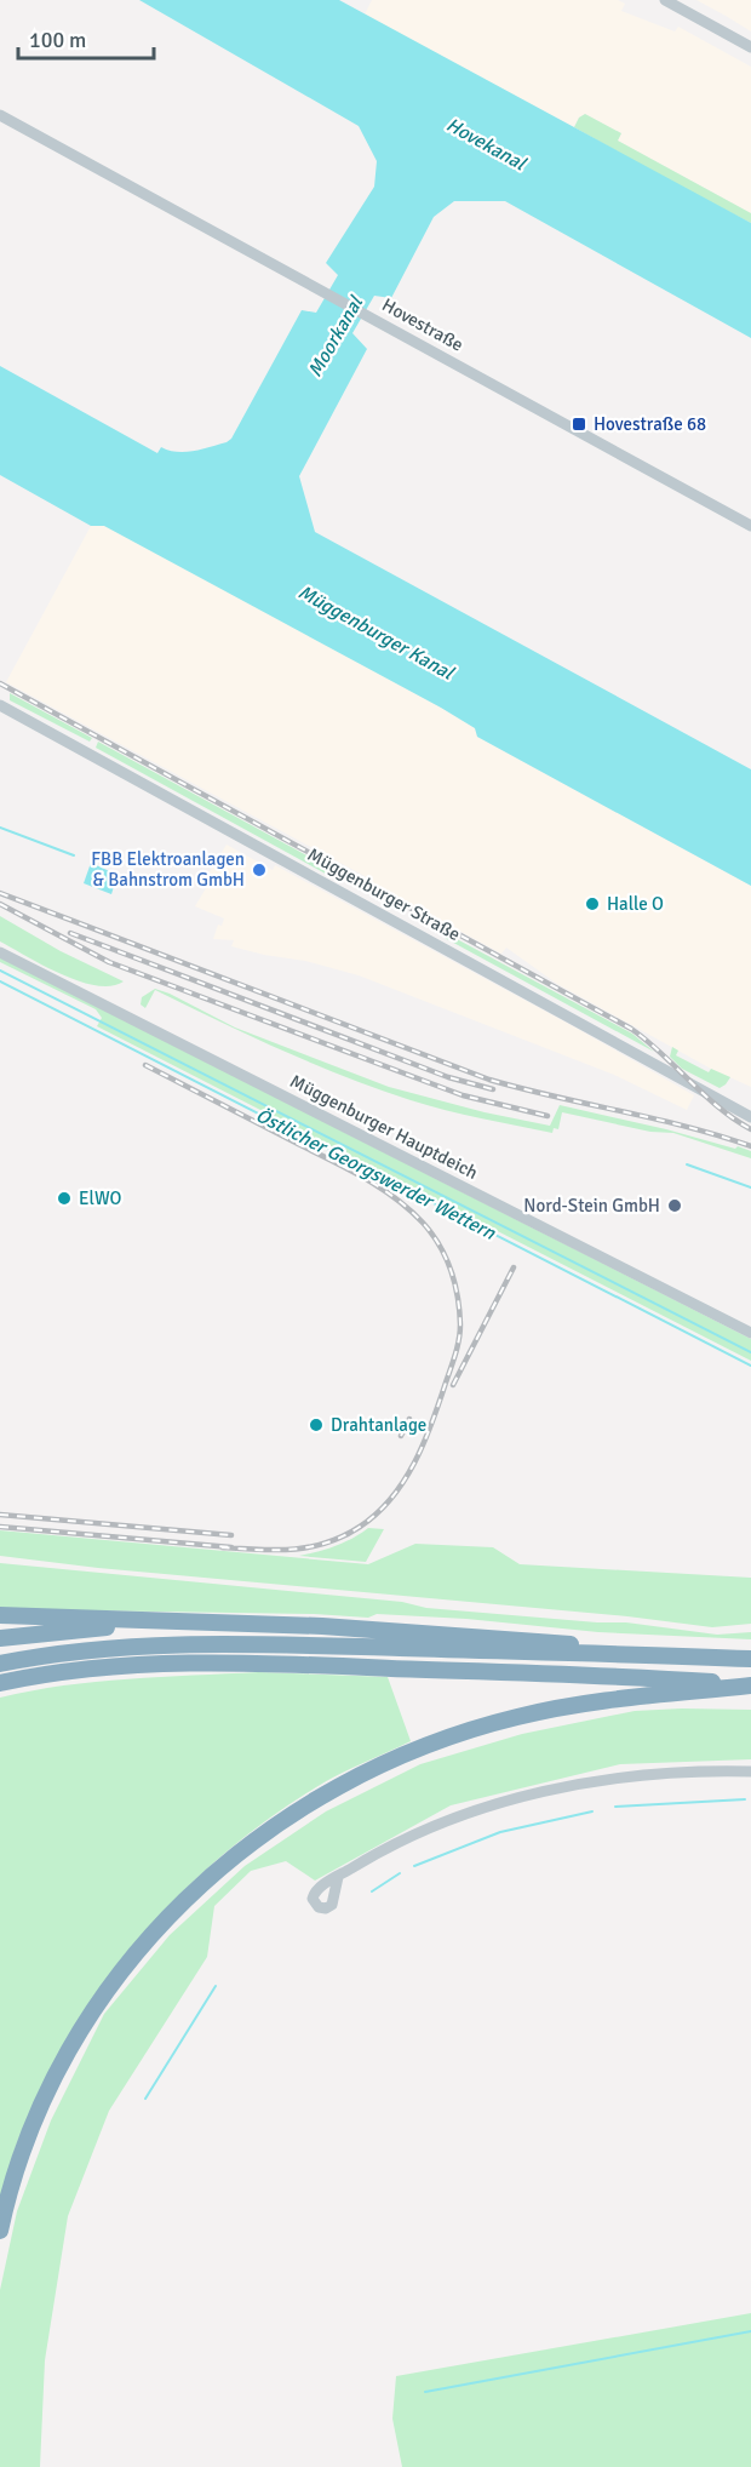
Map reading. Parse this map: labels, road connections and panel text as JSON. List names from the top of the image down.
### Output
{
  "streets": {
    "street": ["Hovestraße", "Müggenburger Straße", "Müggenburger Hauptdeich"]
  },
  "water": [
    "Hovekanal",
    "Moorkanal",
    "Müggenburger Kanal",
    "Östlicher Georgswerder Wettern"
  ],
  "places": {
    "transit": ["Hovestraße 68"],
    "other": [
      "FBB Elektroanlagen & Bahnstrom GmbH",
      "Halle O",
      "ElWO",
      "Nord-Stein GmbH",
      "Drahtanlage"
    ]
  },
  "scale_bar": "100 m"
}
